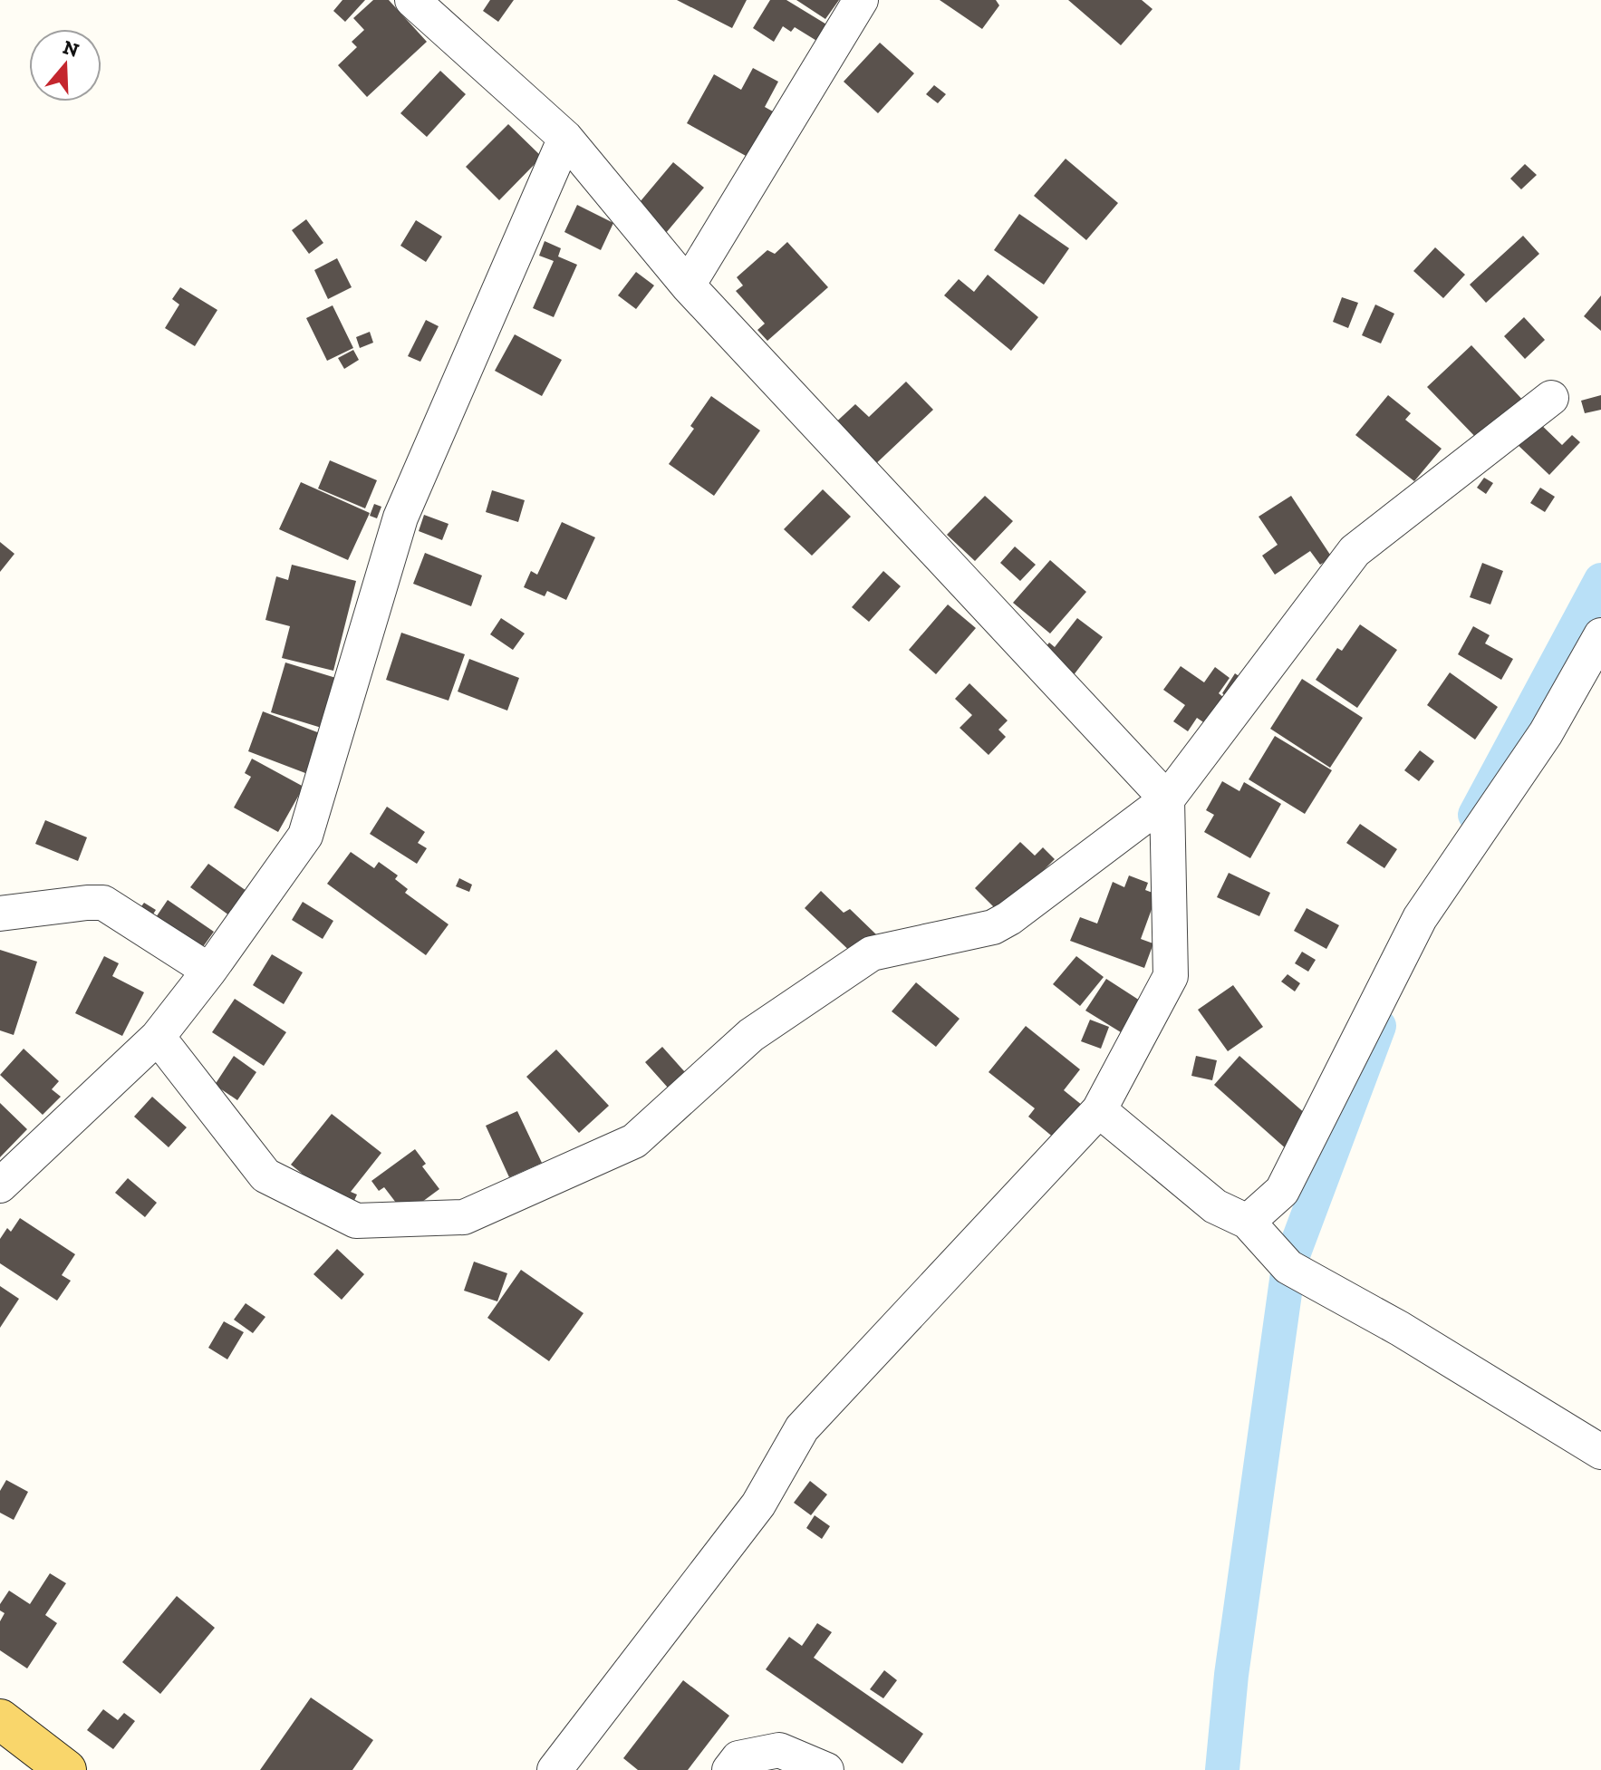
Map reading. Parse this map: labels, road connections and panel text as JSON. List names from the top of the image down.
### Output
{
  "north": "top"
}
